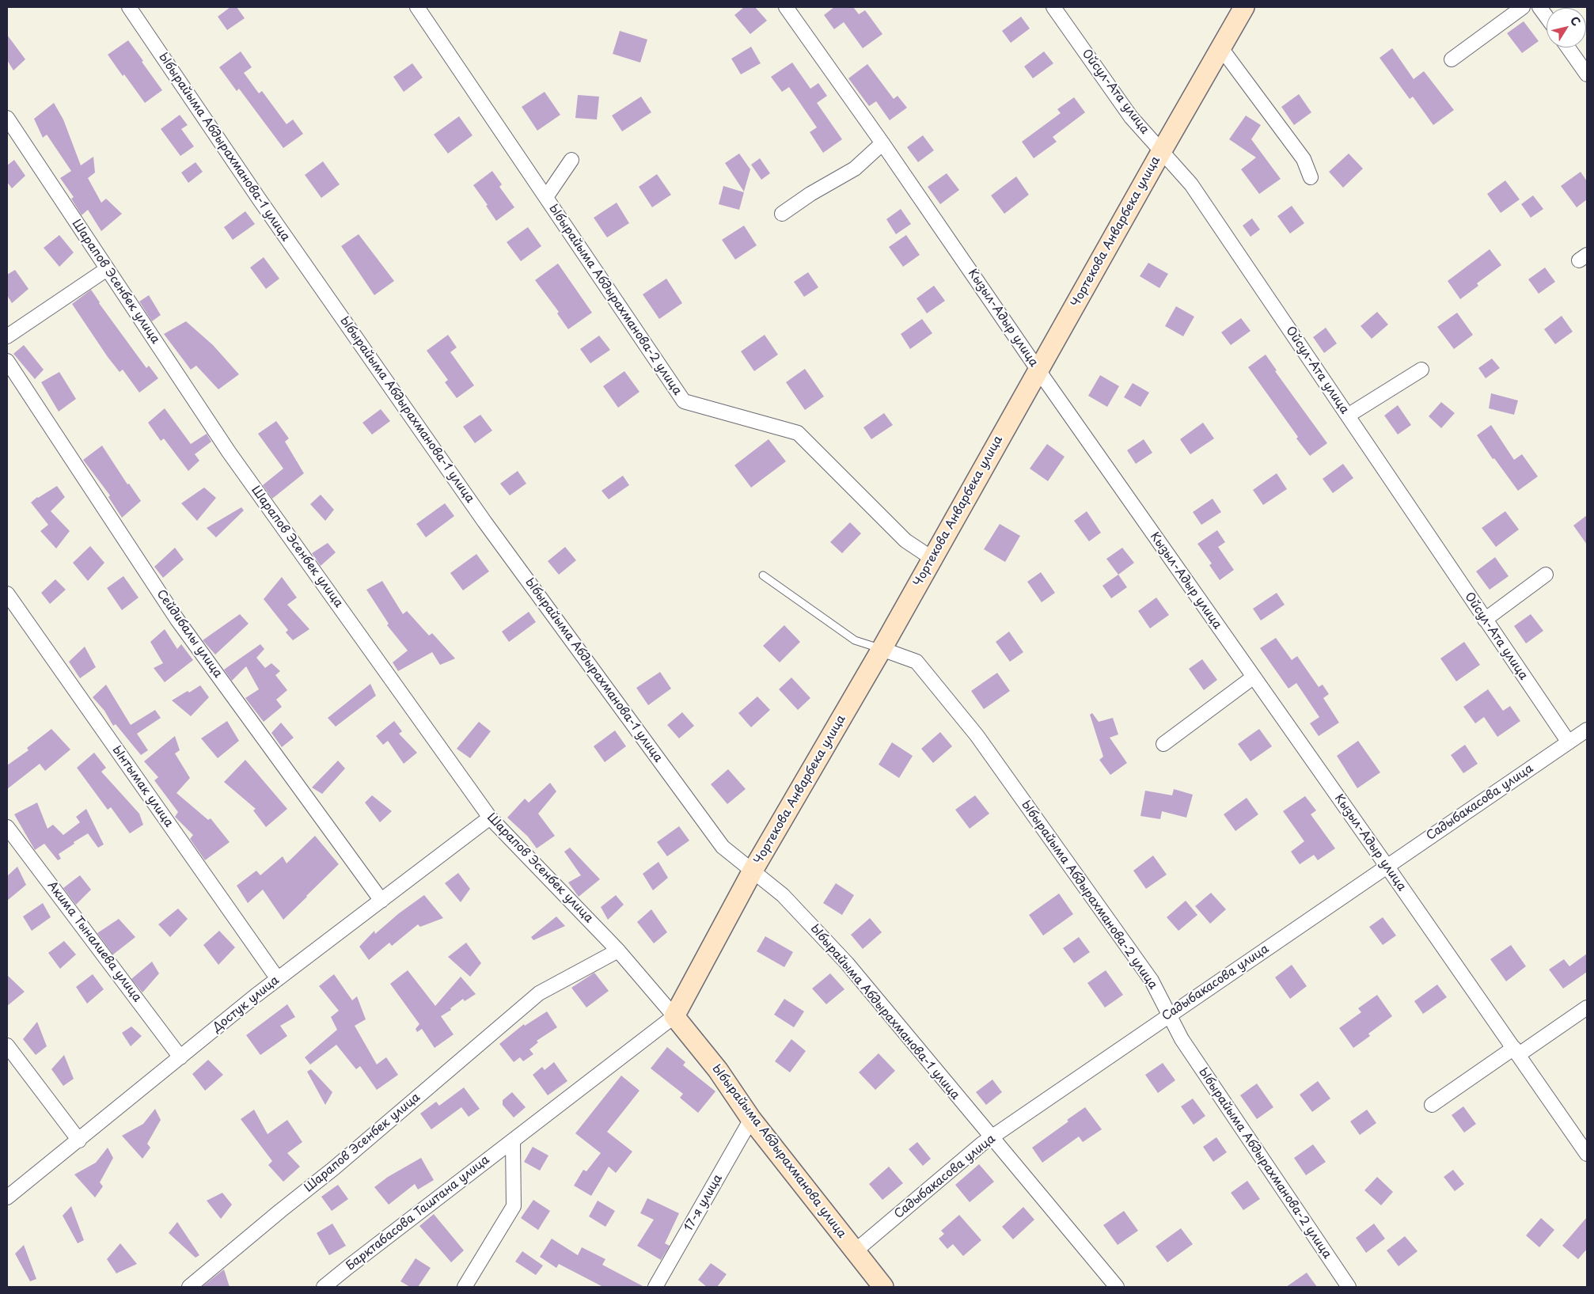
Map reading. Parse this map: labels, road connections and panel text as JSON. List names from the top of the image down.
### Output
{
  "streets": {
    "street": [
      "Ойсул-Ата улица",
      "Ыбырайыма Абдырахманова-1 улица",
      "Чортекова Анварбека улица",
      "Шарапов Эсенбек улица",
      "Ыбырайыма Абдырахманова-2 улица",
      "Кызыл-Адыр улица",
      "Сейдибалы улица",
      "Ынтымак улица",
      "Садыбакасова улица",
      "Акима Тыналиева улица",
      "Достук улица",
      "Ыбырайыма Абдырахманова улица",
      "17-я улица",
      "Барктабасова Таштана улица"
    ]
  },
  "crossings": [
    ["Ойсул-Ата улица", "Чортекова Анварбека улица"],
    ["Ойсул-Ата улица", "Садыбакасова улица"],
    ["Ыбырайыма Абдырахманова-1 улица", "Чортекова Анварбека улица"],
    ["Ыбырайыма Абдырахманова-1 улица", "Садыбакасова улица"],
    ["Чортекова Анварбека улица", "Шарапов Эсенбек улица"],
    ["Чортекова Анварбека улица", "Ыбырайыма Абдырахманова-2 улица"],
    ["Чортекова Анварбека улица", "Кызыл-Адыр улица"],
    ["Чортекова Анварбека улица", "Ыбырайыма Абдырахманова улица"],
    ["Чортекова Анварбека улица", "Барктабасова Таштана улица"],
    ["Шарапов Эсенбек улица", "Достук улица"],
    ["Шарапов Эсенбек улица", "Ыбырайыма Абдырахманова улица"],
    ["Шарапов Эсенбек улица", "Барктабасова Таштана улица"],
    ["Ыбырайыма Абдырахманова-2 улица", "Садыбакасова улица"],
    ["Кызыл-Адыр улица", "Садыбакасова улица"],
    ["Сейдибалы улица", "Достук улица"],
    ["Ынтымак улица", "Достук улица"],
    ["Садыбакасова улица", "Ыбырайыма Абдырахманова улица"],
    ["Акима Тыналиева улица", "Достук улица"],
    ["Ыбырайыма Абдырахманова улица", "17-я улица"],
    ["Ыбырайыма Абдырахманова улица", "Барктабасова Таштана улица"]
  ],
  "north": "top right"
}
